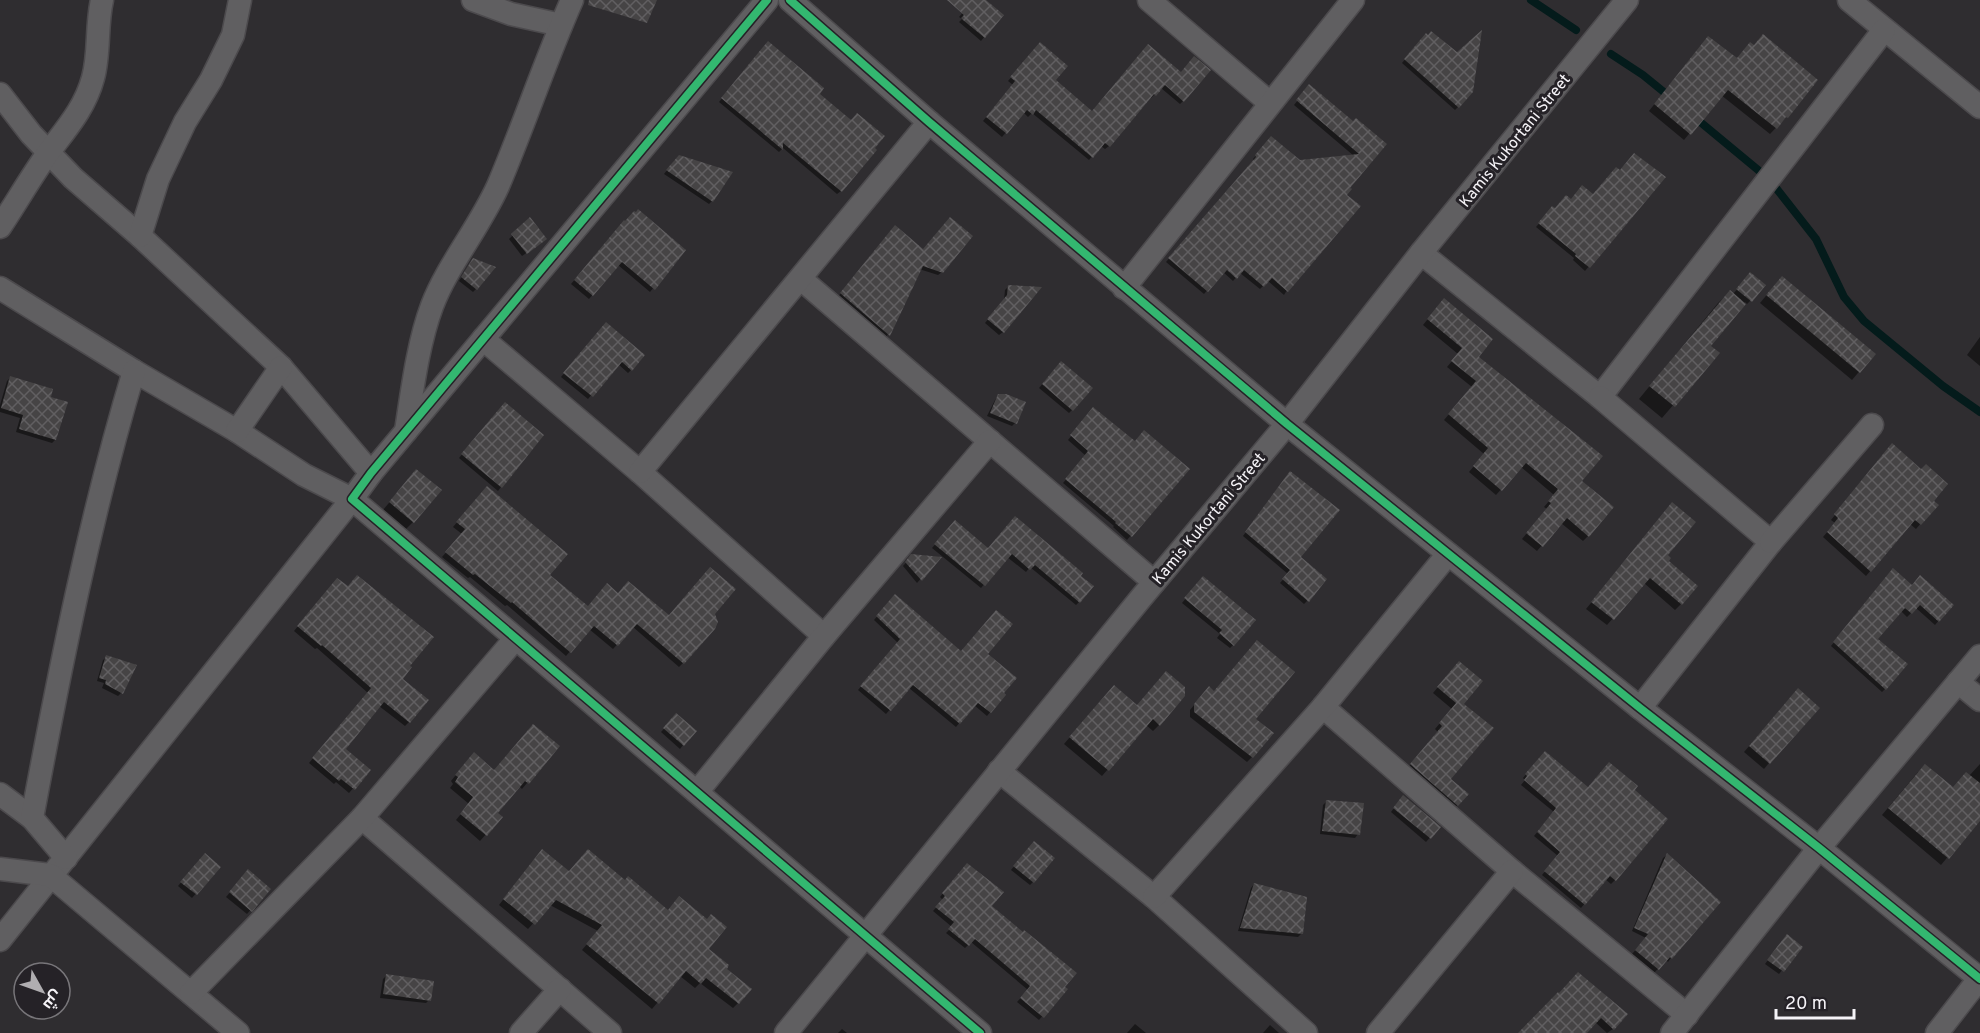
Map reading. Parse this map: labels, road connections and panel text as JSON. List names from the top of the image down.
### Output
{
  "streets": {
    "street": ["Kamis Kukortani Street"]
  },
  "scale_bar": "20 m",
  "north": "bottom right"
}
